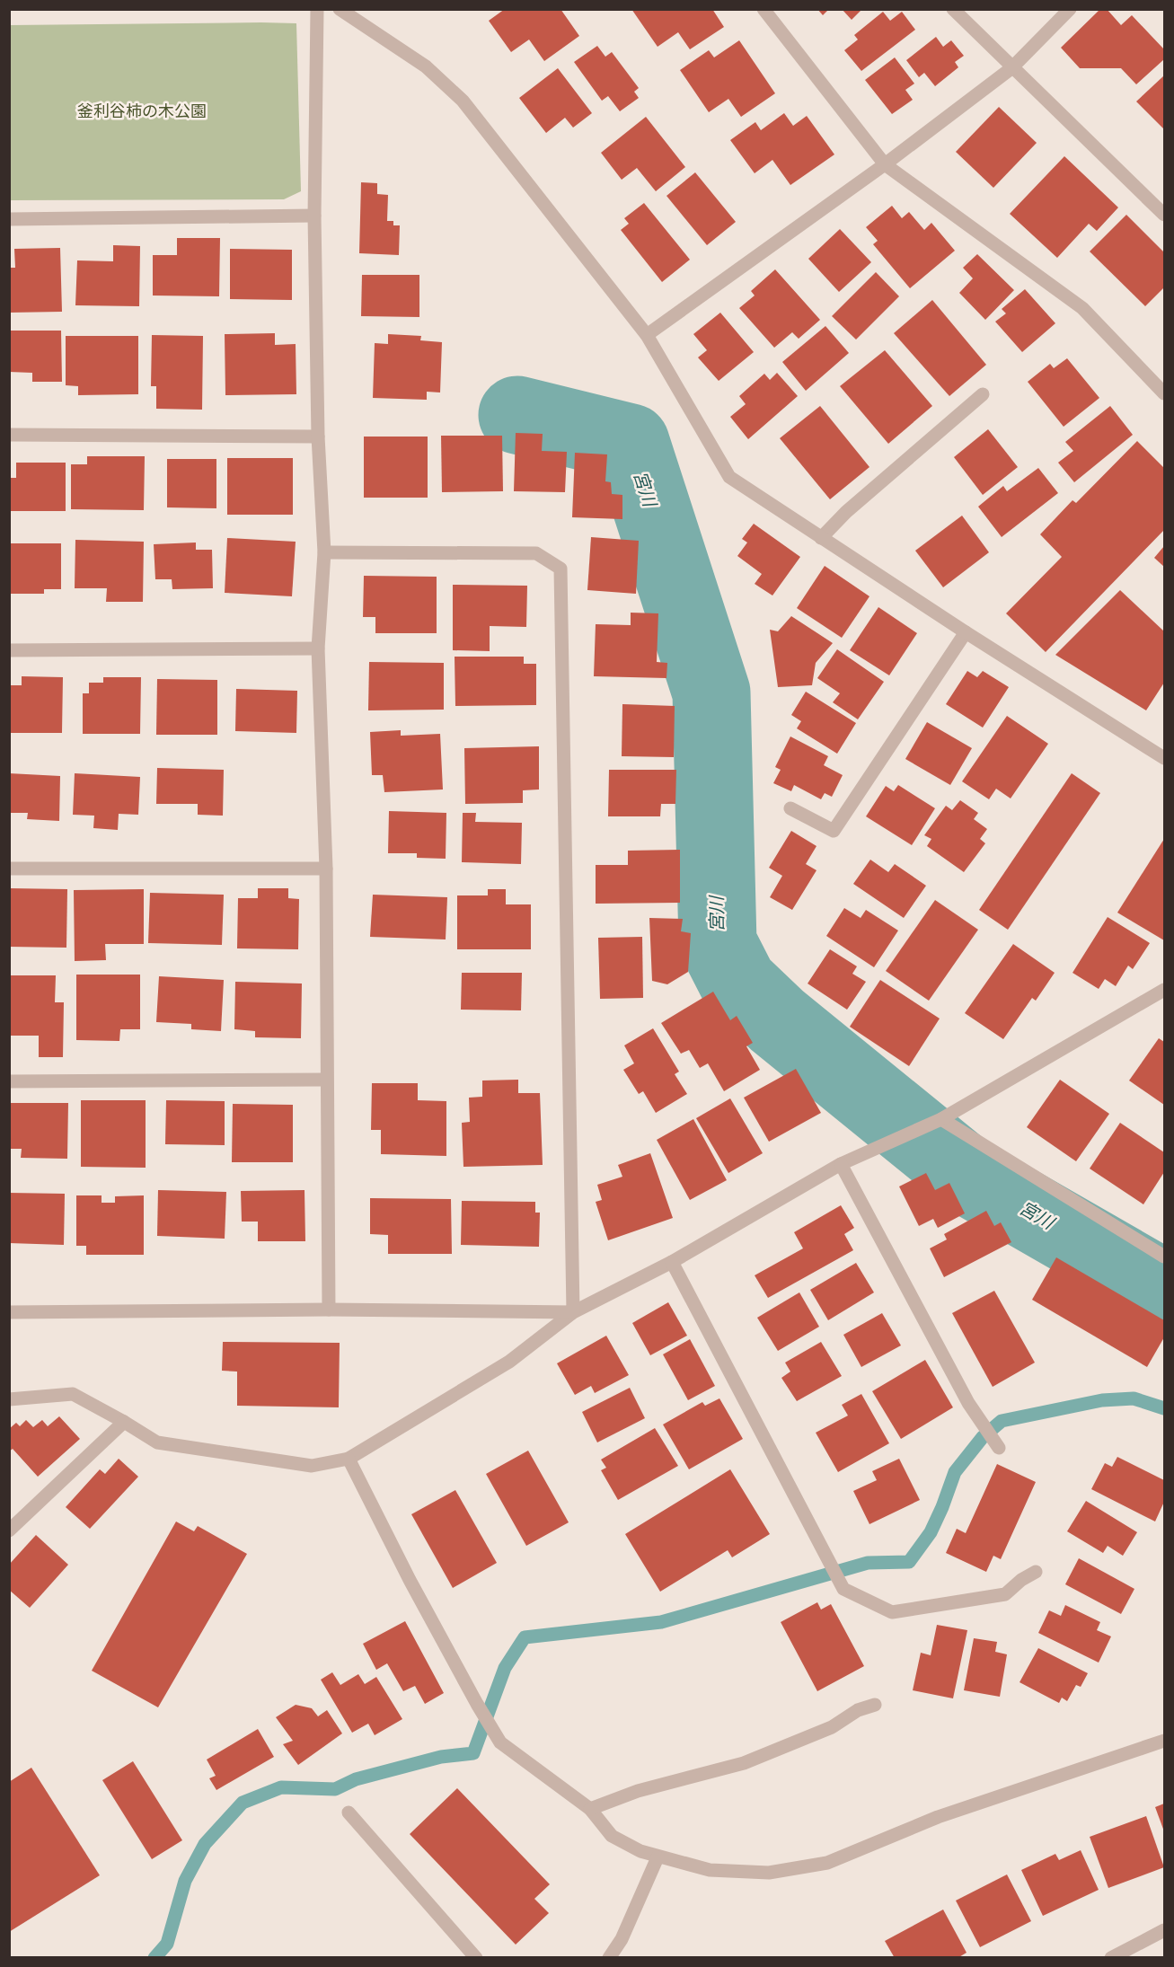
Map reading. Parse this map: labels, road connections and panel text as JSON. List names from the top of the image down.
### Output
{
  "water": ["宮川"],
  "parks": ["釜利谷柿の木公園"]
}
